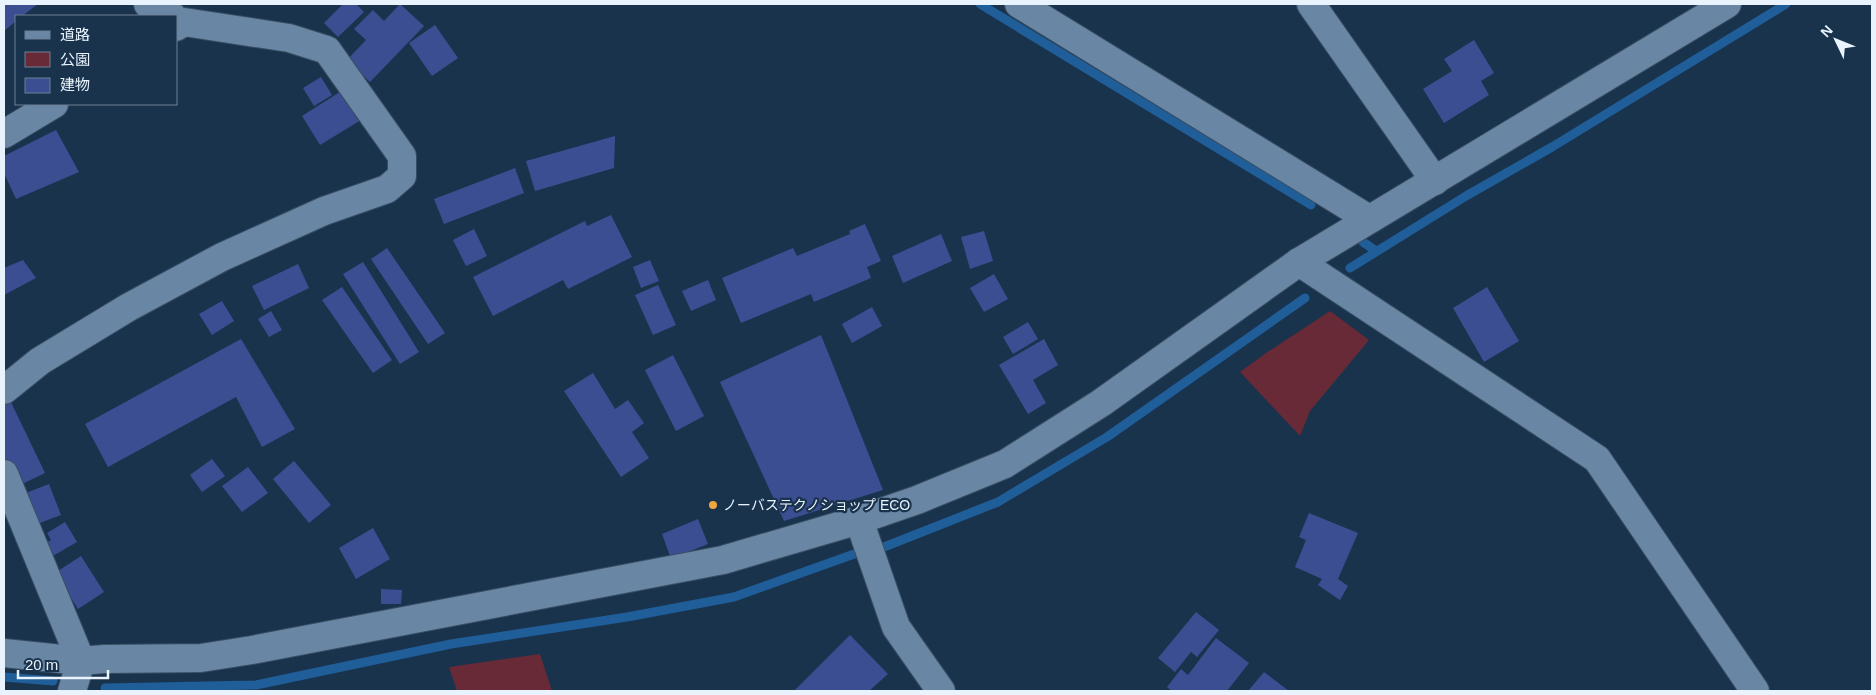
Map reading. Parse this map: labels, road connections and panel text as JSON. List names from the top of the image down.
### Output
{
  "places": ["ノーバステクノショップ ECO"],
  "legend": ["道路", "公園", "建物"],
  "scale_bar": "20 m",
  "north": "top left"
}
